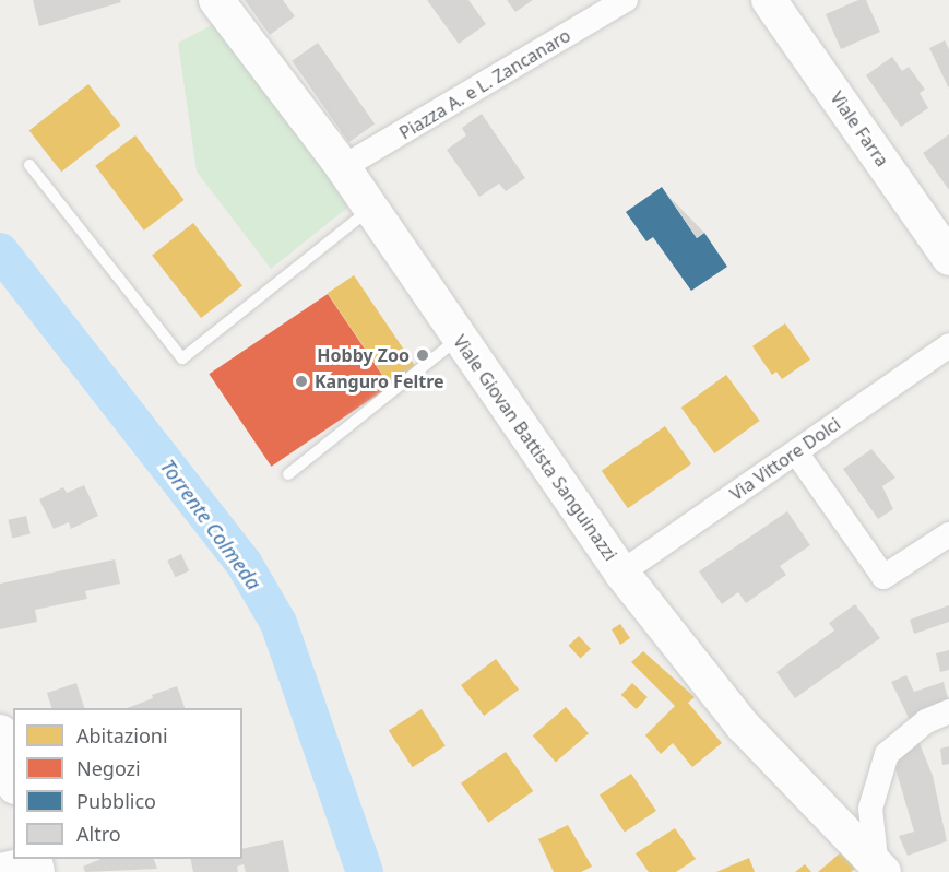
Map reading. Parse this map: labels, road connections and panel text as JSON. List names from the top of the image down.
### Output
{
  "streets": {
    "street": [
      "Piazza A. e L. Zancanaro",
      "Viale Farra",
      "Viale Giovan Battista Sanguinazzi",
      "Via Vittore Dolci"
    ]
  },
  "crossings": [
    ["Piazza A. e L. Zancanaro", "Viale Giovan Battista Sanguinazzi"],
    ["Viale Giovan Battista Sanguinazzi", "Via Vittore Dolci"]
  ],
  "water": ["Torrente Colmeda"],
  "places": ["Hobby Zoo", "Kanguro Feltre"],
  "legend": [
    "Abitazioni",
    "Negozi",
    "Pubblico",
    "Altro"
  ]
}
